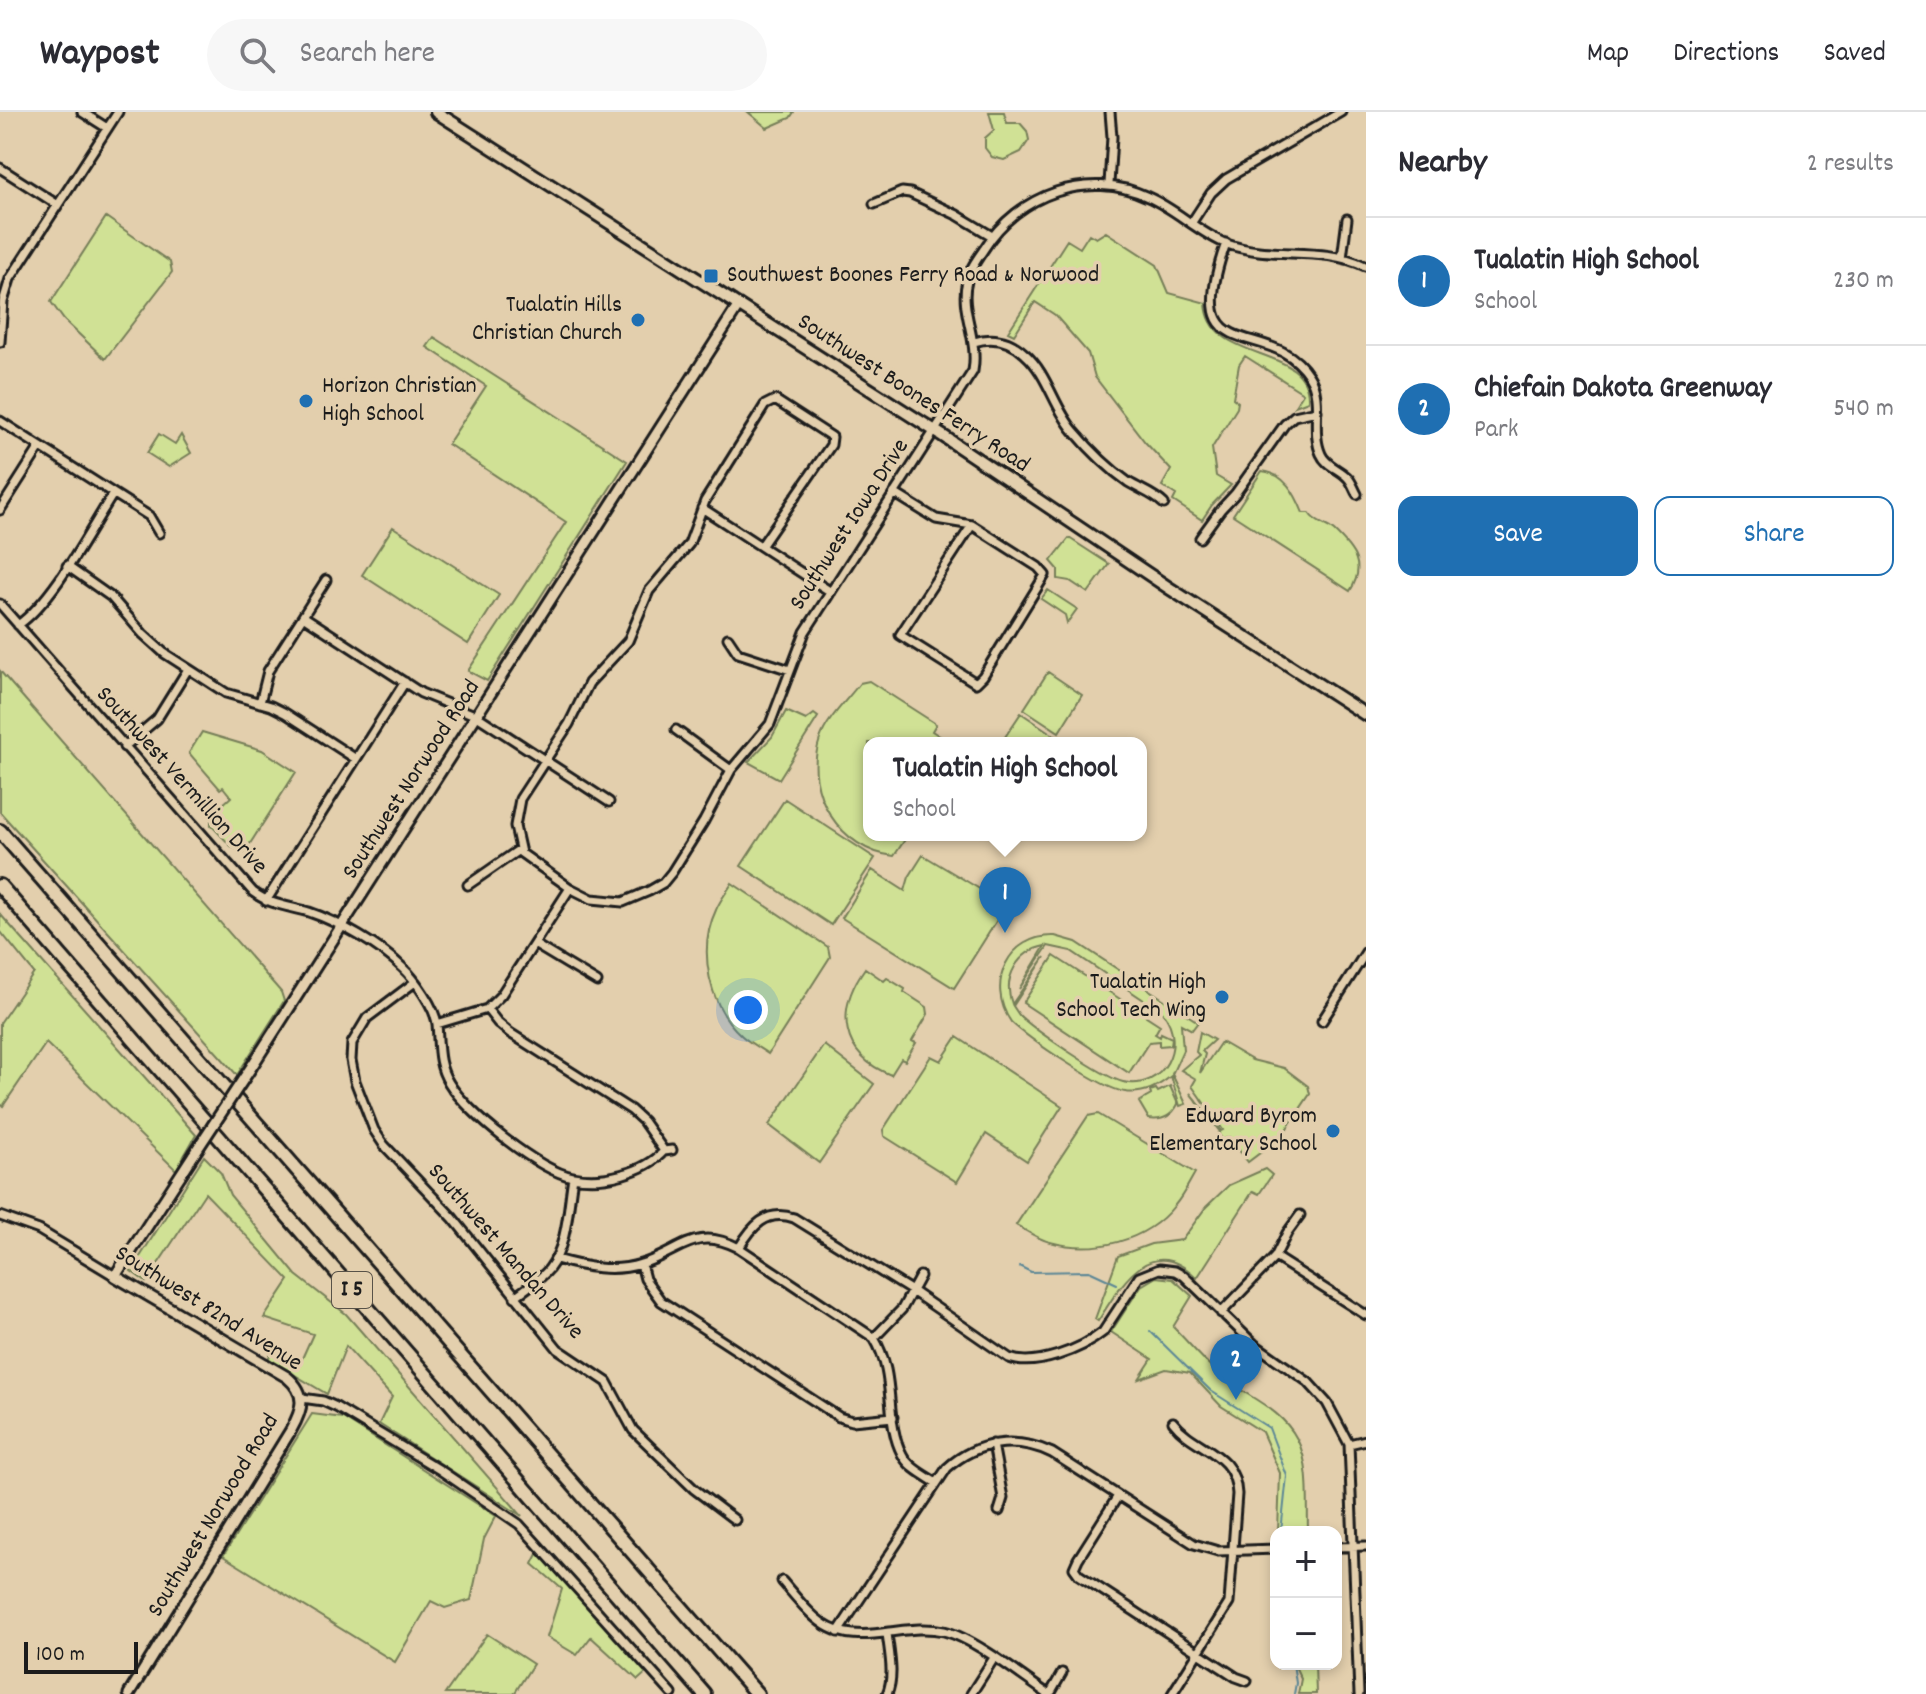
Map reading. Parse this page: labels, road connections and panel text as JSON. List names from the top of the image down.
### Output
{
  "streets": {
    "highway": ["I 5"],
    "main road": ["Southwest Boones Ferry Road"],
    "street": [
      "Southwest Iowa Drive",
      "Southwest Norwood Road",
      "Southwest Vermillion Drive",
      "Southwest Mandan Drive",
      "Southwest 82nd Avenue"
    ]
  },
  "crossings": [
    ["Southwest Boones Ferry Road", "Southwest Iowa Drive"],
    ["Southwest Boones Ferry Road", "Southwest Norwood Road"],
    ["Southwest Norwood Road", "Southwest Vermillion Drive"],
    ["Southwest Norwood Road", "Southwest 82nd Avenue"],
    ["Southwest Vermillion Drive", "Southwest Mandan Drive"]
  ],
  "places": {
    "transit": ["Southwest Boones Ferry Road & Norwood"],
    "other": [
      "Tualatin Hills Christian Church",
      "Horizon Christian High School",
      "Tualatin High School Tech Wing",
      "Edward Byrom Elementary School"
    ]
  },
  "scale_bar": "100 m",
  "page": {
    "header": "Waypost",
    "search": "Search here",
    "nav": ["Map", "Directions", "Saved"],
    "heading": ["Nearby", "2 results"],
    "list": [
      {
        "mark": "1",
        "name": "Tualatin High School",
        "note": "School",
        "value": "230 m"
      },
      {
        "mark": "2",
        "name": "Chiefain Dakota Greenway",
        "note": "Park",
        "value": "540 m"
      }
    ],
    "buttons": ["Save", "Share"],
    "popup": ["Tualatin High School", "School"],
    "pins": ["1", "2"],
    "map_buttons": ["+", "−"],
    "scale": "100 m"
  }
}
